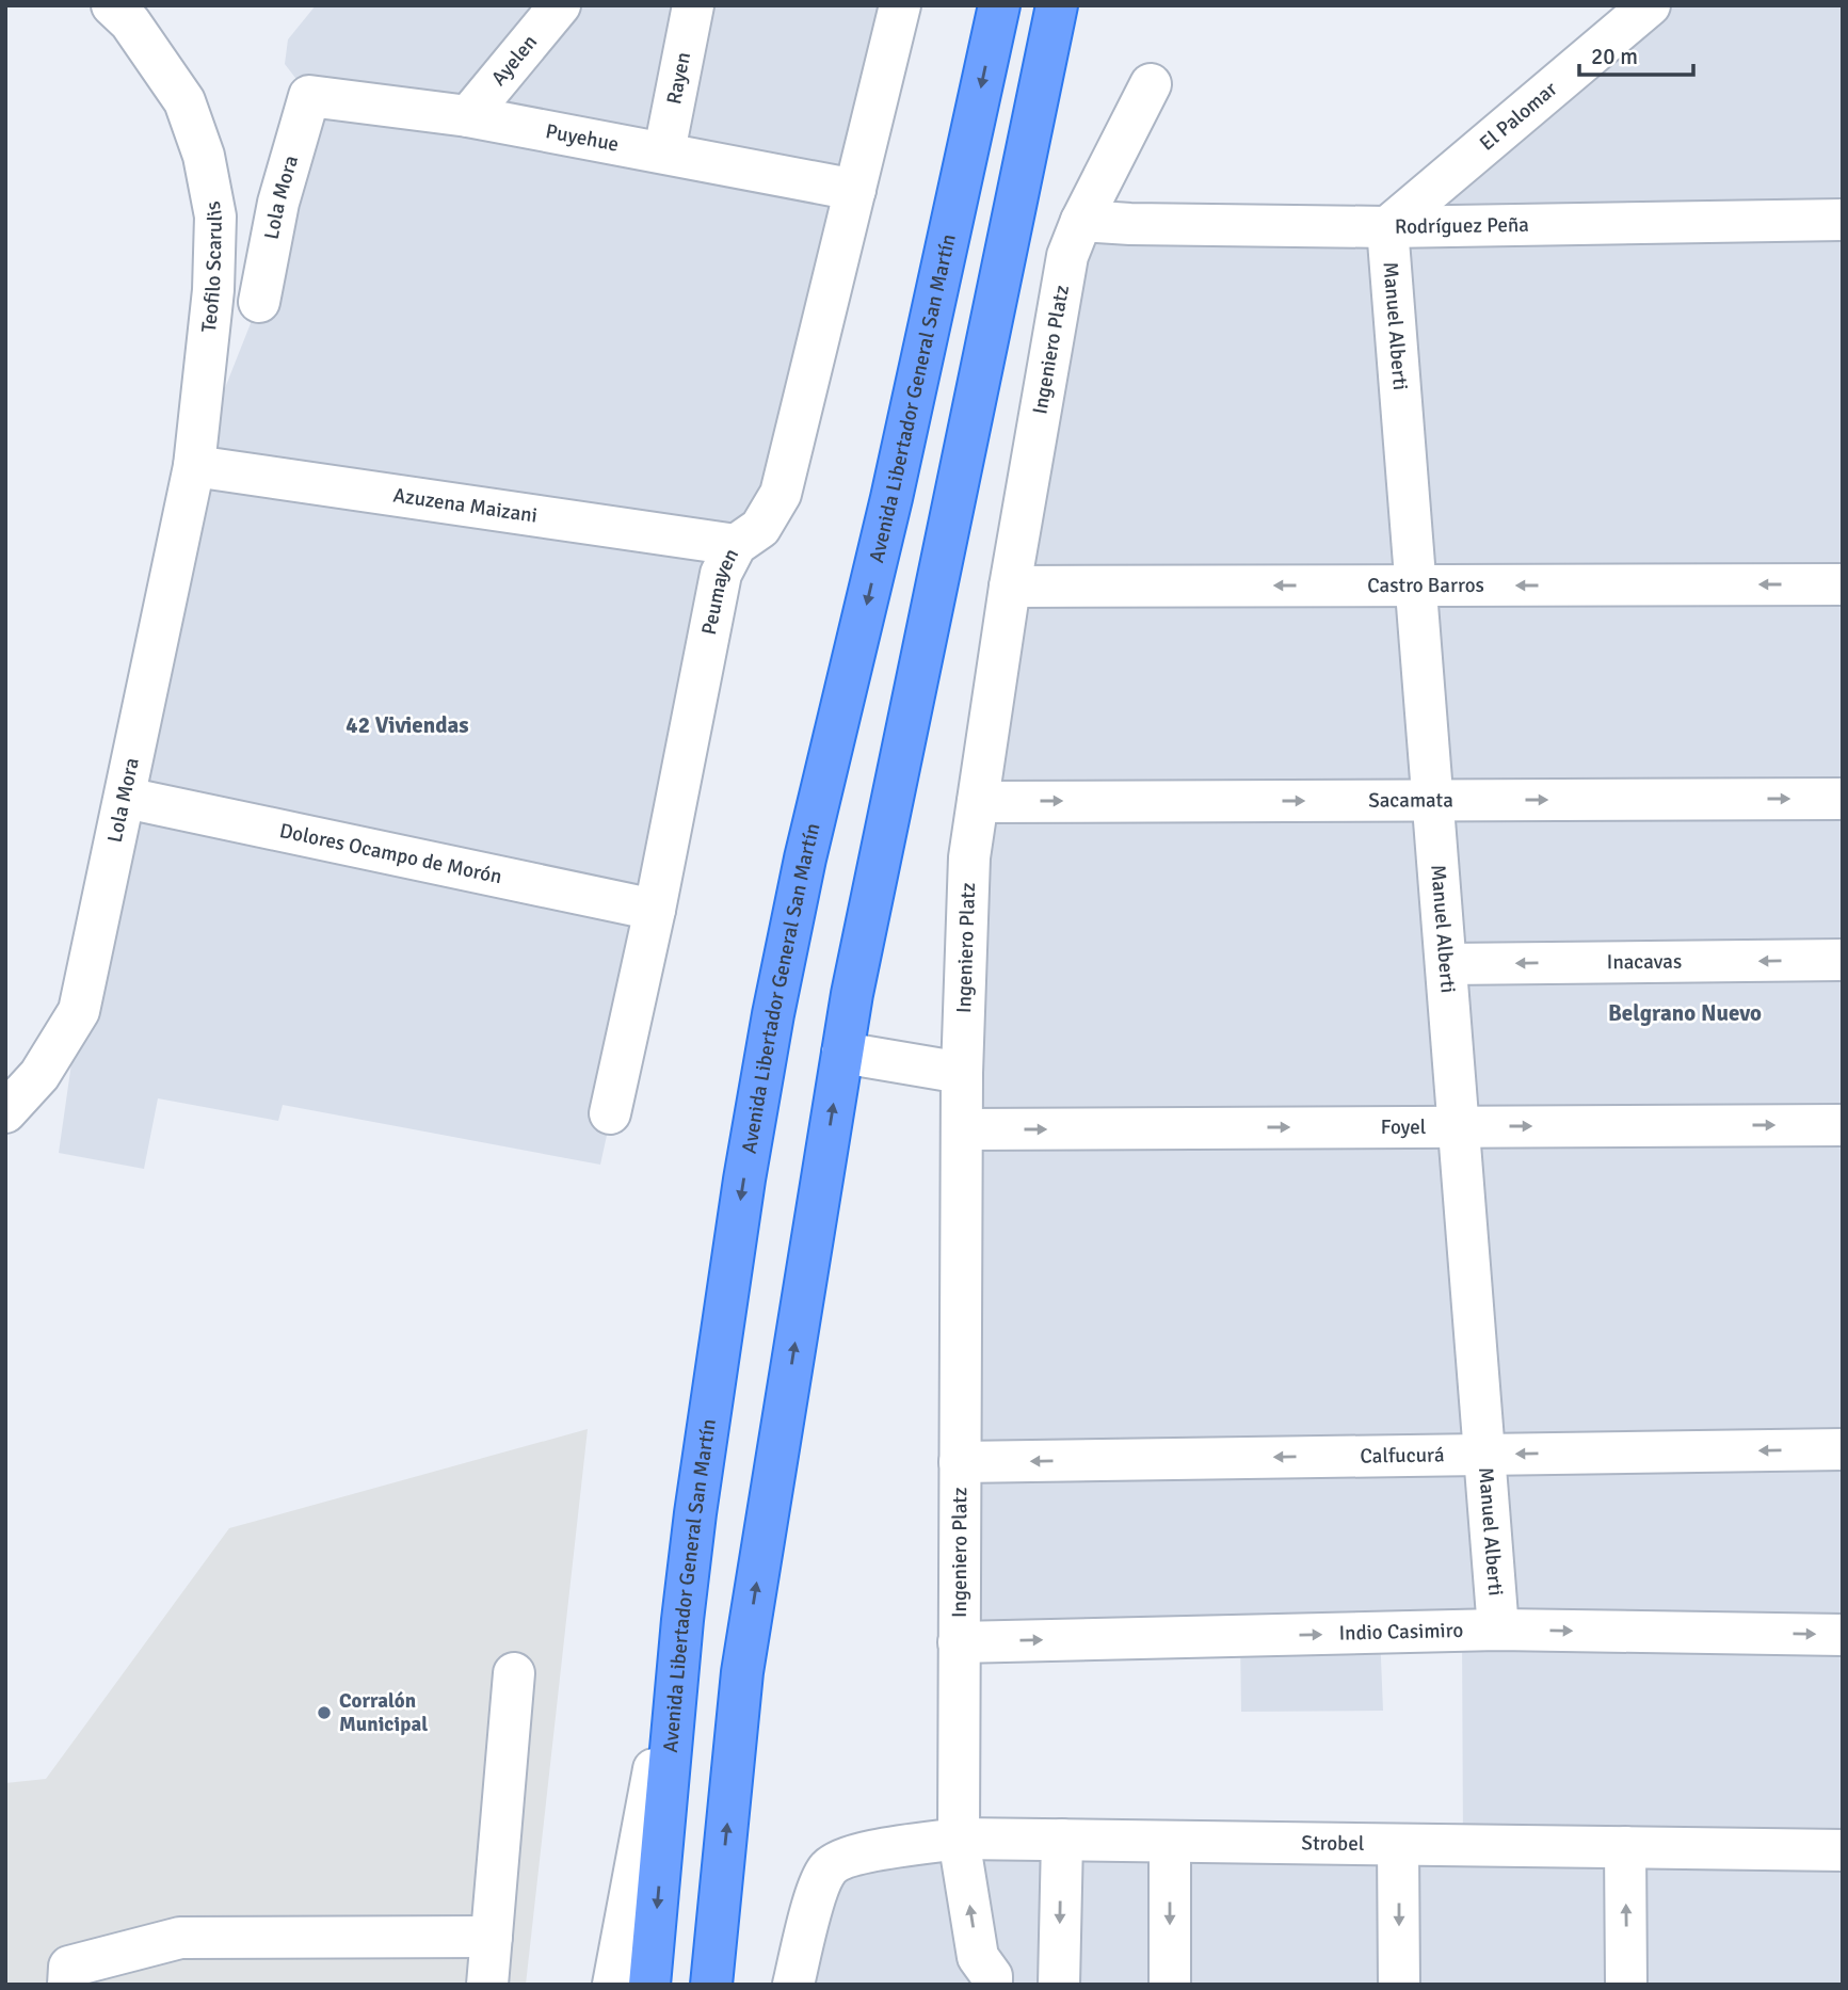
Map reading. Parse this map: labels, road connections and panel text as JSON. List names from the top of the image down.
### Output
{
  "streets": {
    "highway": ["Avenida Libertador General San Martín"],
    "street": [
      "Ayelen",
      "Rayen",
      "El Palomar",
      "Puyehue",
      "Lola Mora",
      "Rodríguez Peña",
      "Teofilo Scarulis",
      "Manuel Alberti",
      "Ingeniero Platz",
      "Azuzena Maizani",
      "Castro Barros",
      "Peumayen",
      "Sacamata",
      "Dolores Ocampo de Morón",
      "Inacavas",
      "Foyel",
      "Calfucurá",
      "Indio Casimiro",
      "Strobel"
    ]
  },
  "crossings": [
    ["Ayelen", "Puyehue"],
    ["Rayen", "Puyehue"],
    ["El Palomar", "Rodríguez Peña"],
    ["El Palomar", "Manuel Alberti"],
    ["Puyehue", "Lola Mora"],
    ["Puyehue", "Peumayen"],
    ["Lola Mora", "Teofilo Scarulis"],
    ["Lola Mora", "Azuzena Maizani"],
    ["Lola Mora", "Dolores Ocampo de Morón"],
    ["Rodríguez Peña", "Manuel Alberti"],
    ["Rodríguez Peña", "Ingeniero Platz"],
    ["Teofilo Scarulis", "Azuzena Maizani"],
    ["Manuel Alberti", "Castro Barros"],
    ["Manuel Alberti", "Sacamata"],
    ["Manuel Alberti", "Inacavas"],
    ["Manuel Alberti", "Foyel"],
    ["Manuel Alberti", "Calfucurá"],
    ["Manuel Alberti", "Indio Casimiro"],
    ["Ingeniero Platz", "Castro Barros"],
    ["Ingeniero Platz", "Sacamata"],
    ["Ingeniero Platz", "Foyel"],
    ["Ingeniero Platz", "Calfucurá"],
    ["Ingeniero Platz", "Indio Casimiro"],
    ["Ingeniero Platz", "Strobel"],
    ["Azuzena Maizani", "Peumayen"],
    ["Peumayen", "Dolores Ocampo de Morón"]
  ],
  "one_way": [
    "Castro Barros",
    "Sacamata",
    "Inacavas",
    "Foyel",
    "Calfucurá",
    "Indio Casimiro"
  ],
  "districts": ["42 Viviendas", "Belgrano Nuevo"],
  "places": ["Corralón Municipal"],
  "scale_bar": "20 m"
}
